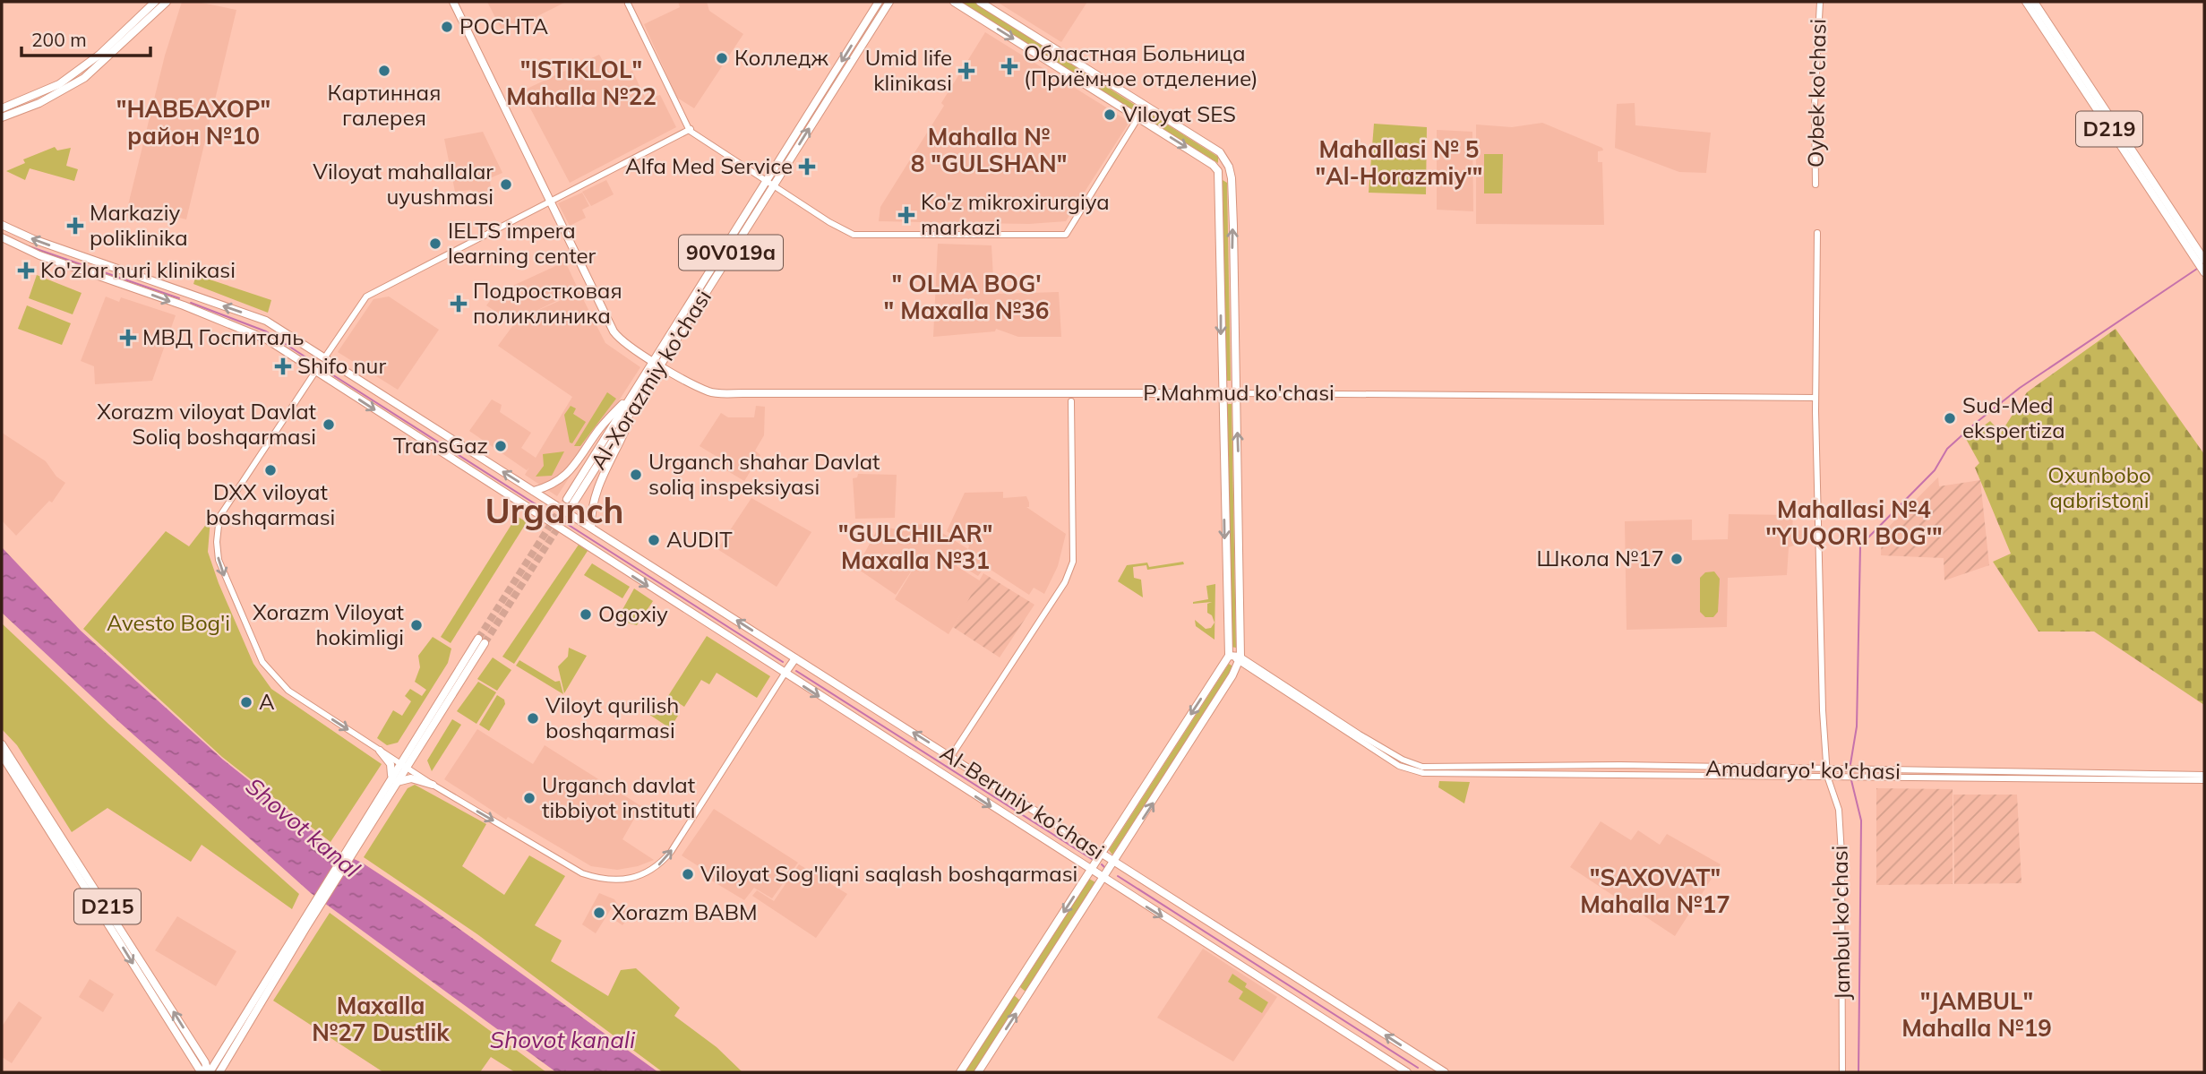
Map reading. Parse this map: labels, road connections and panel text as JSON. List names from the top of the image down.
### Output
{
  "streets": {
    "main road": [
      "D219",
      "90V019a",
      "Al-Xorazmiy ko’chasi",
      "P.Mahmud ko'chasi",
      "Al-Beruniy ko’chasi",
      "D215"
    ],
    "street": ["Oybek ko'chasi", "Amudaryo' ko'chasi", "Jambul ko'chasi"]
  },
  "crossings": [
    ["Al-Xorazmiy ko’chasi", "P.Mahmud ko'chasi"],
    ["P.Mahmud ko'chasi", "Jambul ko'chasi"],
    ["Amudaryo' ko'chasi", "Jambul ko'chasi"]
  ],
  "districts": [
    "\"ISTIKLOL\" Mahalla №22",
    "\"НАВБАХОР\" район №10",
    "Mahalla № 8 \"GULSHAN\"",
    "Mahallasi № 5 \"Аl-Horazmiy'\"",
    "\" OLMA BOG' \" Maxalla №36",
    "Mahallasi №4 ''YUQORI BOG'\"",
    "Urganch",
    "\"GULCHILAR\" Maxalla №31",
    "\"SAXOVAT\" Mahalla №17",
    "\"JAMBUL\" Mahalla №19",
    "Maxalla №27 Dustlik"
  ],
  "water": ["Shovot kanal", "Shovot kanali"],
  "parks": ["Oxunbobo qabristoni", "Avesto Bog'i"],
  "places": {
    "other": [
      "POCHTA",
      "Колледж",
      "Картинная галерея",
      "Viloyat SES",
      "Viloyat mahallalar uyushmasi",
      "IELTS impera learning center",
      "Sud-Med ekspertiza",
      "Xorazm viloyat Davlat Soliq boshqarmasi",
      "TransGaz",
      "DXX viloyat boshqarmasi",
      "Urganch shahar Davlat soliq inspeksiyasi",
      "AUDIT",
      "Школа №17",
      "Ogoxiy",
      "Xorazm Viloyat hokimligi",
      "A",
      "Viloyt qurilish boshqarmasi",
      "Urganch davlat tibbiyot instituti",
      "Viloyat Sog'liqni saqlash boshqarmasi",
      "Xorazm BABM"
    ],
    "health": [
      "Областная Больница (Приёмное отделение)",
      "Umid life klinikasi",
      "Alfa Med Service",
      "Ko'z mikroxirurgiya markazi",
      "Markaziy poliklinika",
      "Ko'zlar nuri klinikasi",
      "Подростковая поликлиника",
      "МВД Госпиталь",
      "Shifo nur"
    ]
  },
  "scale_bar": "200 m"
}
